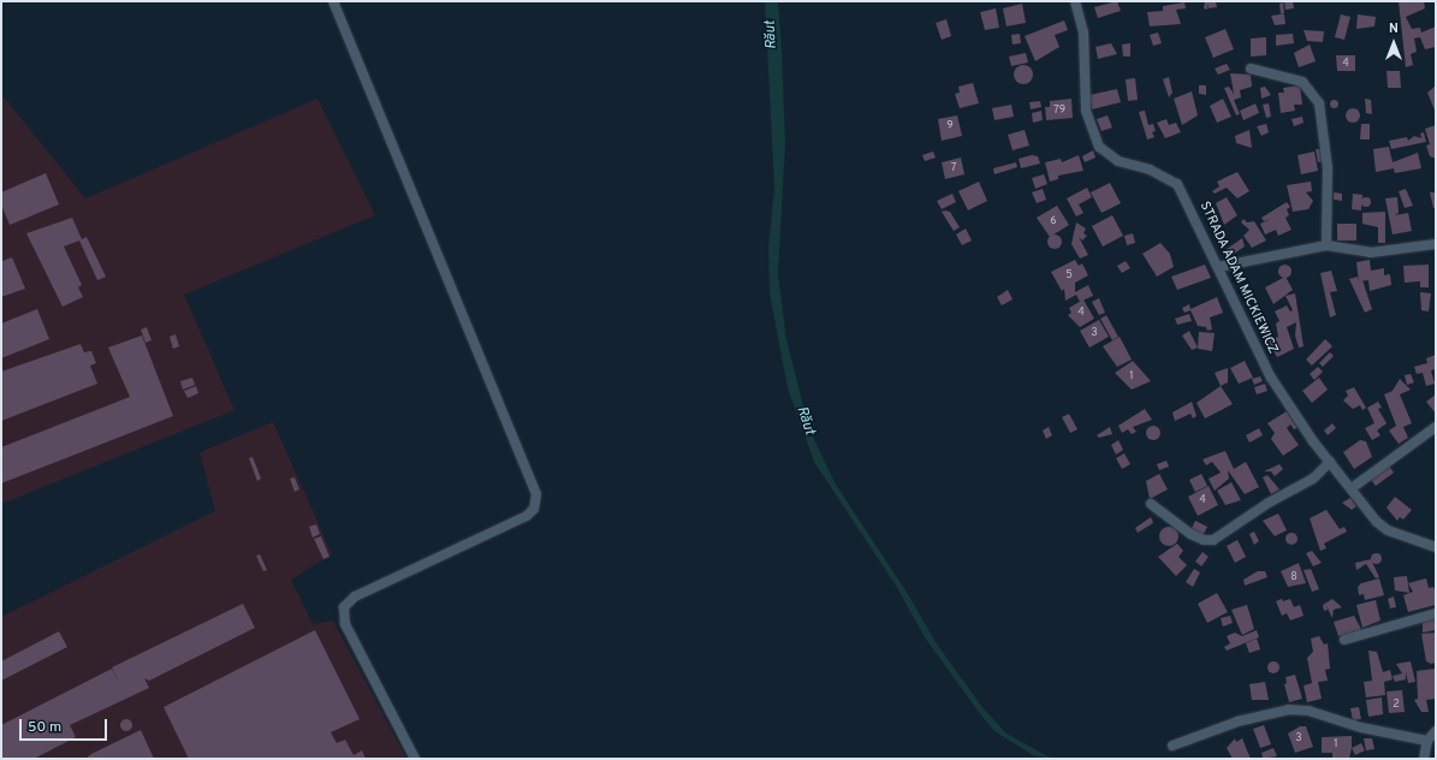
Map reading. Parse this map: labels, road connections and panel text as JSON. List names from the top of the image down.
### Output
{
  "streets": {
    "street": ["STRADA ADAM MICKIEWICZ"]
  },
  "water": ["Răut"],
  "house_numbers": [
    "4",
    "79",
    "9",
    "7",
    "6",
    "5",
    "4",
    "3",
    "1",
    "4",
    "8",
    "2",
    "3",
    "1"
  ],
  "scale_bar": "50 m",
  "north": "top"
}
